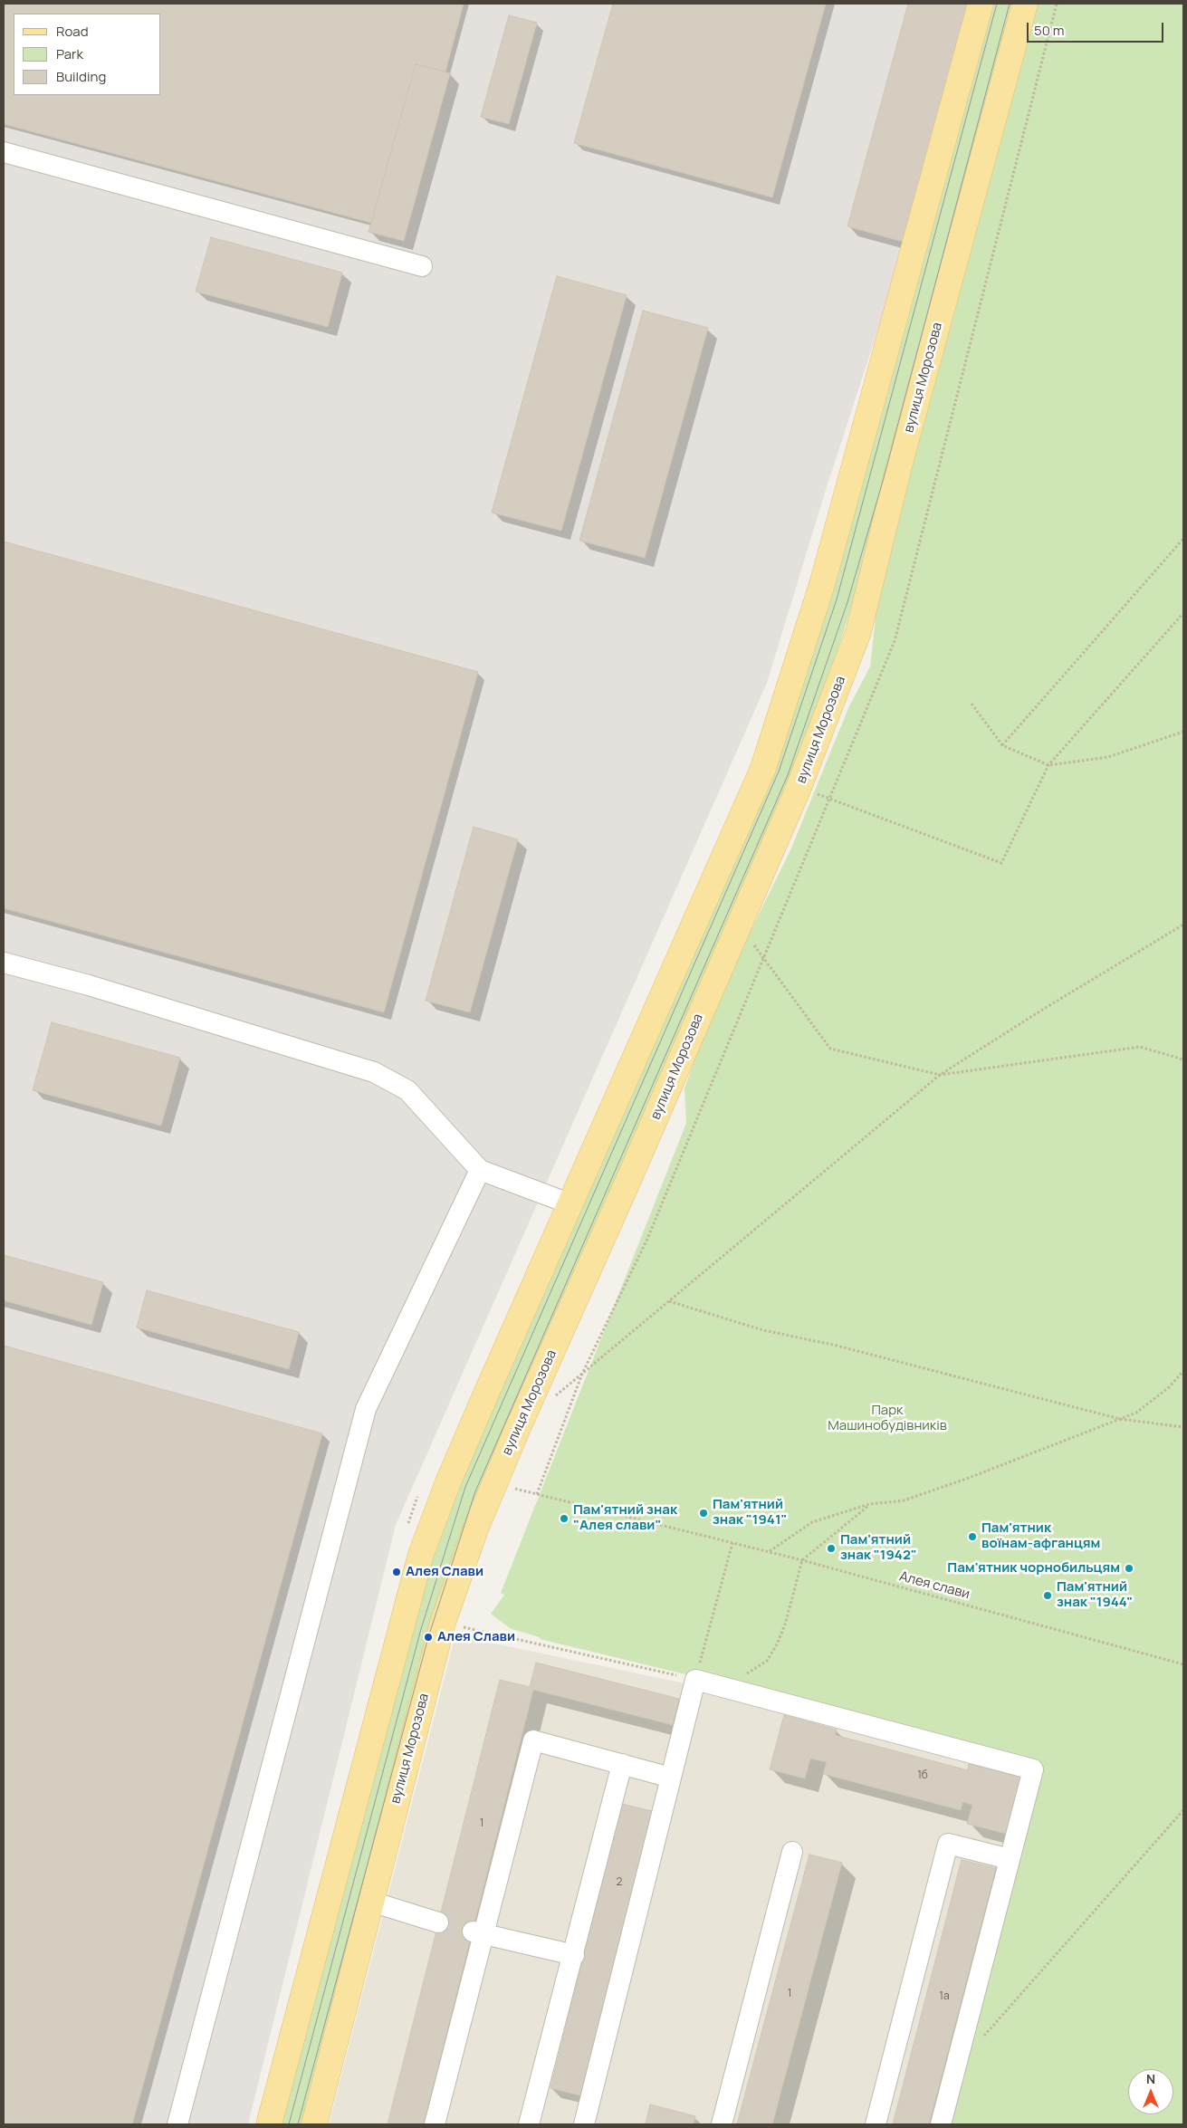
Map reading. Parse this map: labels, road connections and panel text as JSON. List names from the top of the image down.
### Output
{
  "streets": {
    "main road": ["вулиця Морозова"],
    "path": ["Алея слави"]
  },
  "crossings": [
    ["вулиця Морозова", "Алея слави"]
  ],
  "parks": ["Парк Машинобудівників"],
  "places": [
    "Пам'ятний знак \"1941\"",
    "Пам'ятний знак \"Алея слави\"",
    "Пам'ятник воїнам-афганцям",
    "Пам'ятний знак \"1942\"",
    "Пам'ятник чорнобильцям",
    "Aлея Слави",
    "Пам'ятний знак \"1944\"",
    "Алея Слави"
  ],
  "house_numbers": [
    "1б",
    "1",
    "2",
    "1",
    "1а"
  ],
  "legend": ["Road", "Park", "Building"],
  "scale_bar": "50 m",
  "north": "top"
}
